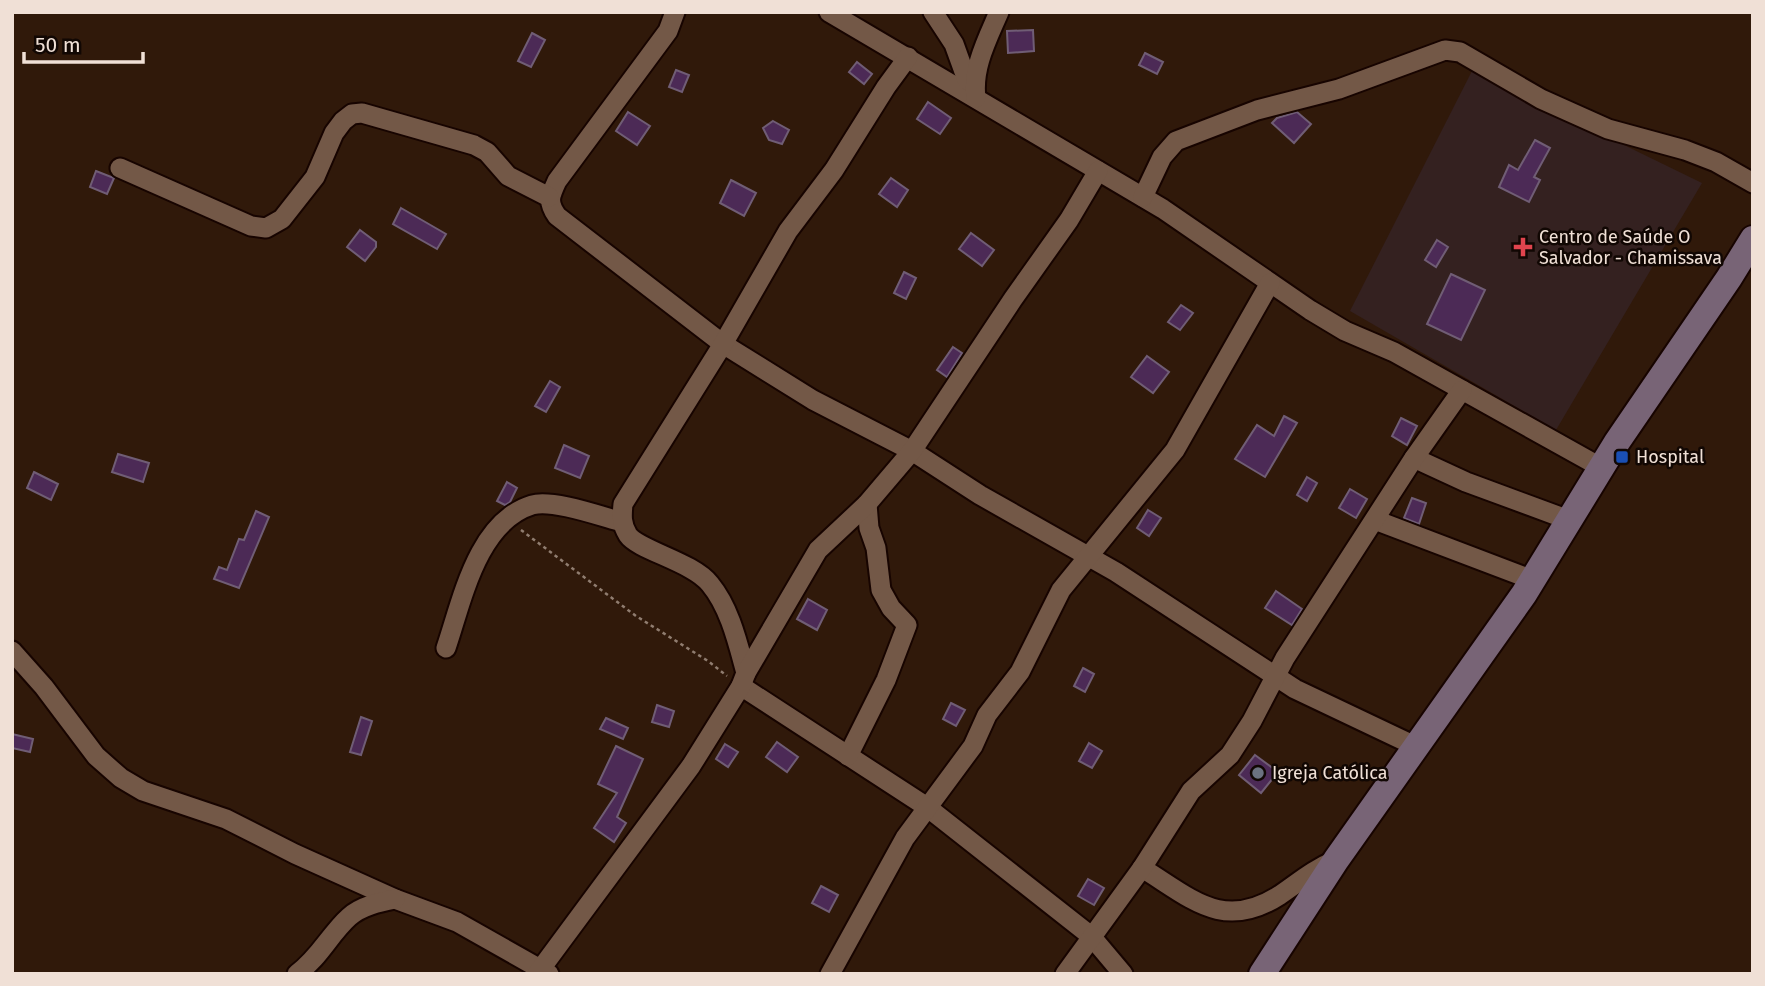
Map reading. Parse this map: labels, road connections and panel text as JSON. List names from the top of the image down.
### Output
{
  "places": {
    "health": ["Centro de Saúde O Salvador - Chamissava"],
    "transit": ["Hospital"],
    "other": ["Igreja Católica"]
  },
  "scale_bar": "50 m"
}
